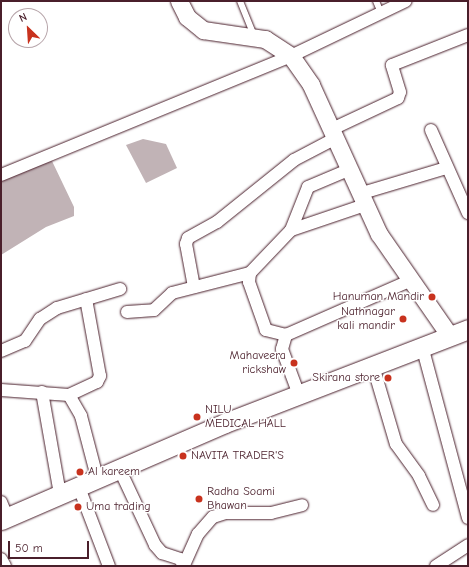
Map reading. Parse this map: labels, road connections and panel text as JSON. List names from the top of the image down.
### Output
{
  "places": [
    "Hanuman Mandir",
    "Nathnagar kali mandir",
    "Mahaveera rickshaw",
    "Skirana store",
    "NILU MEDICAL HALL",
    "NAVITA TRADER'S",
    "Al kareem",
    "Radha Soami Bhawan",
    "Uma trading"
  ],
  "scale_bar": "50 m",
  "north": "top left"
}
